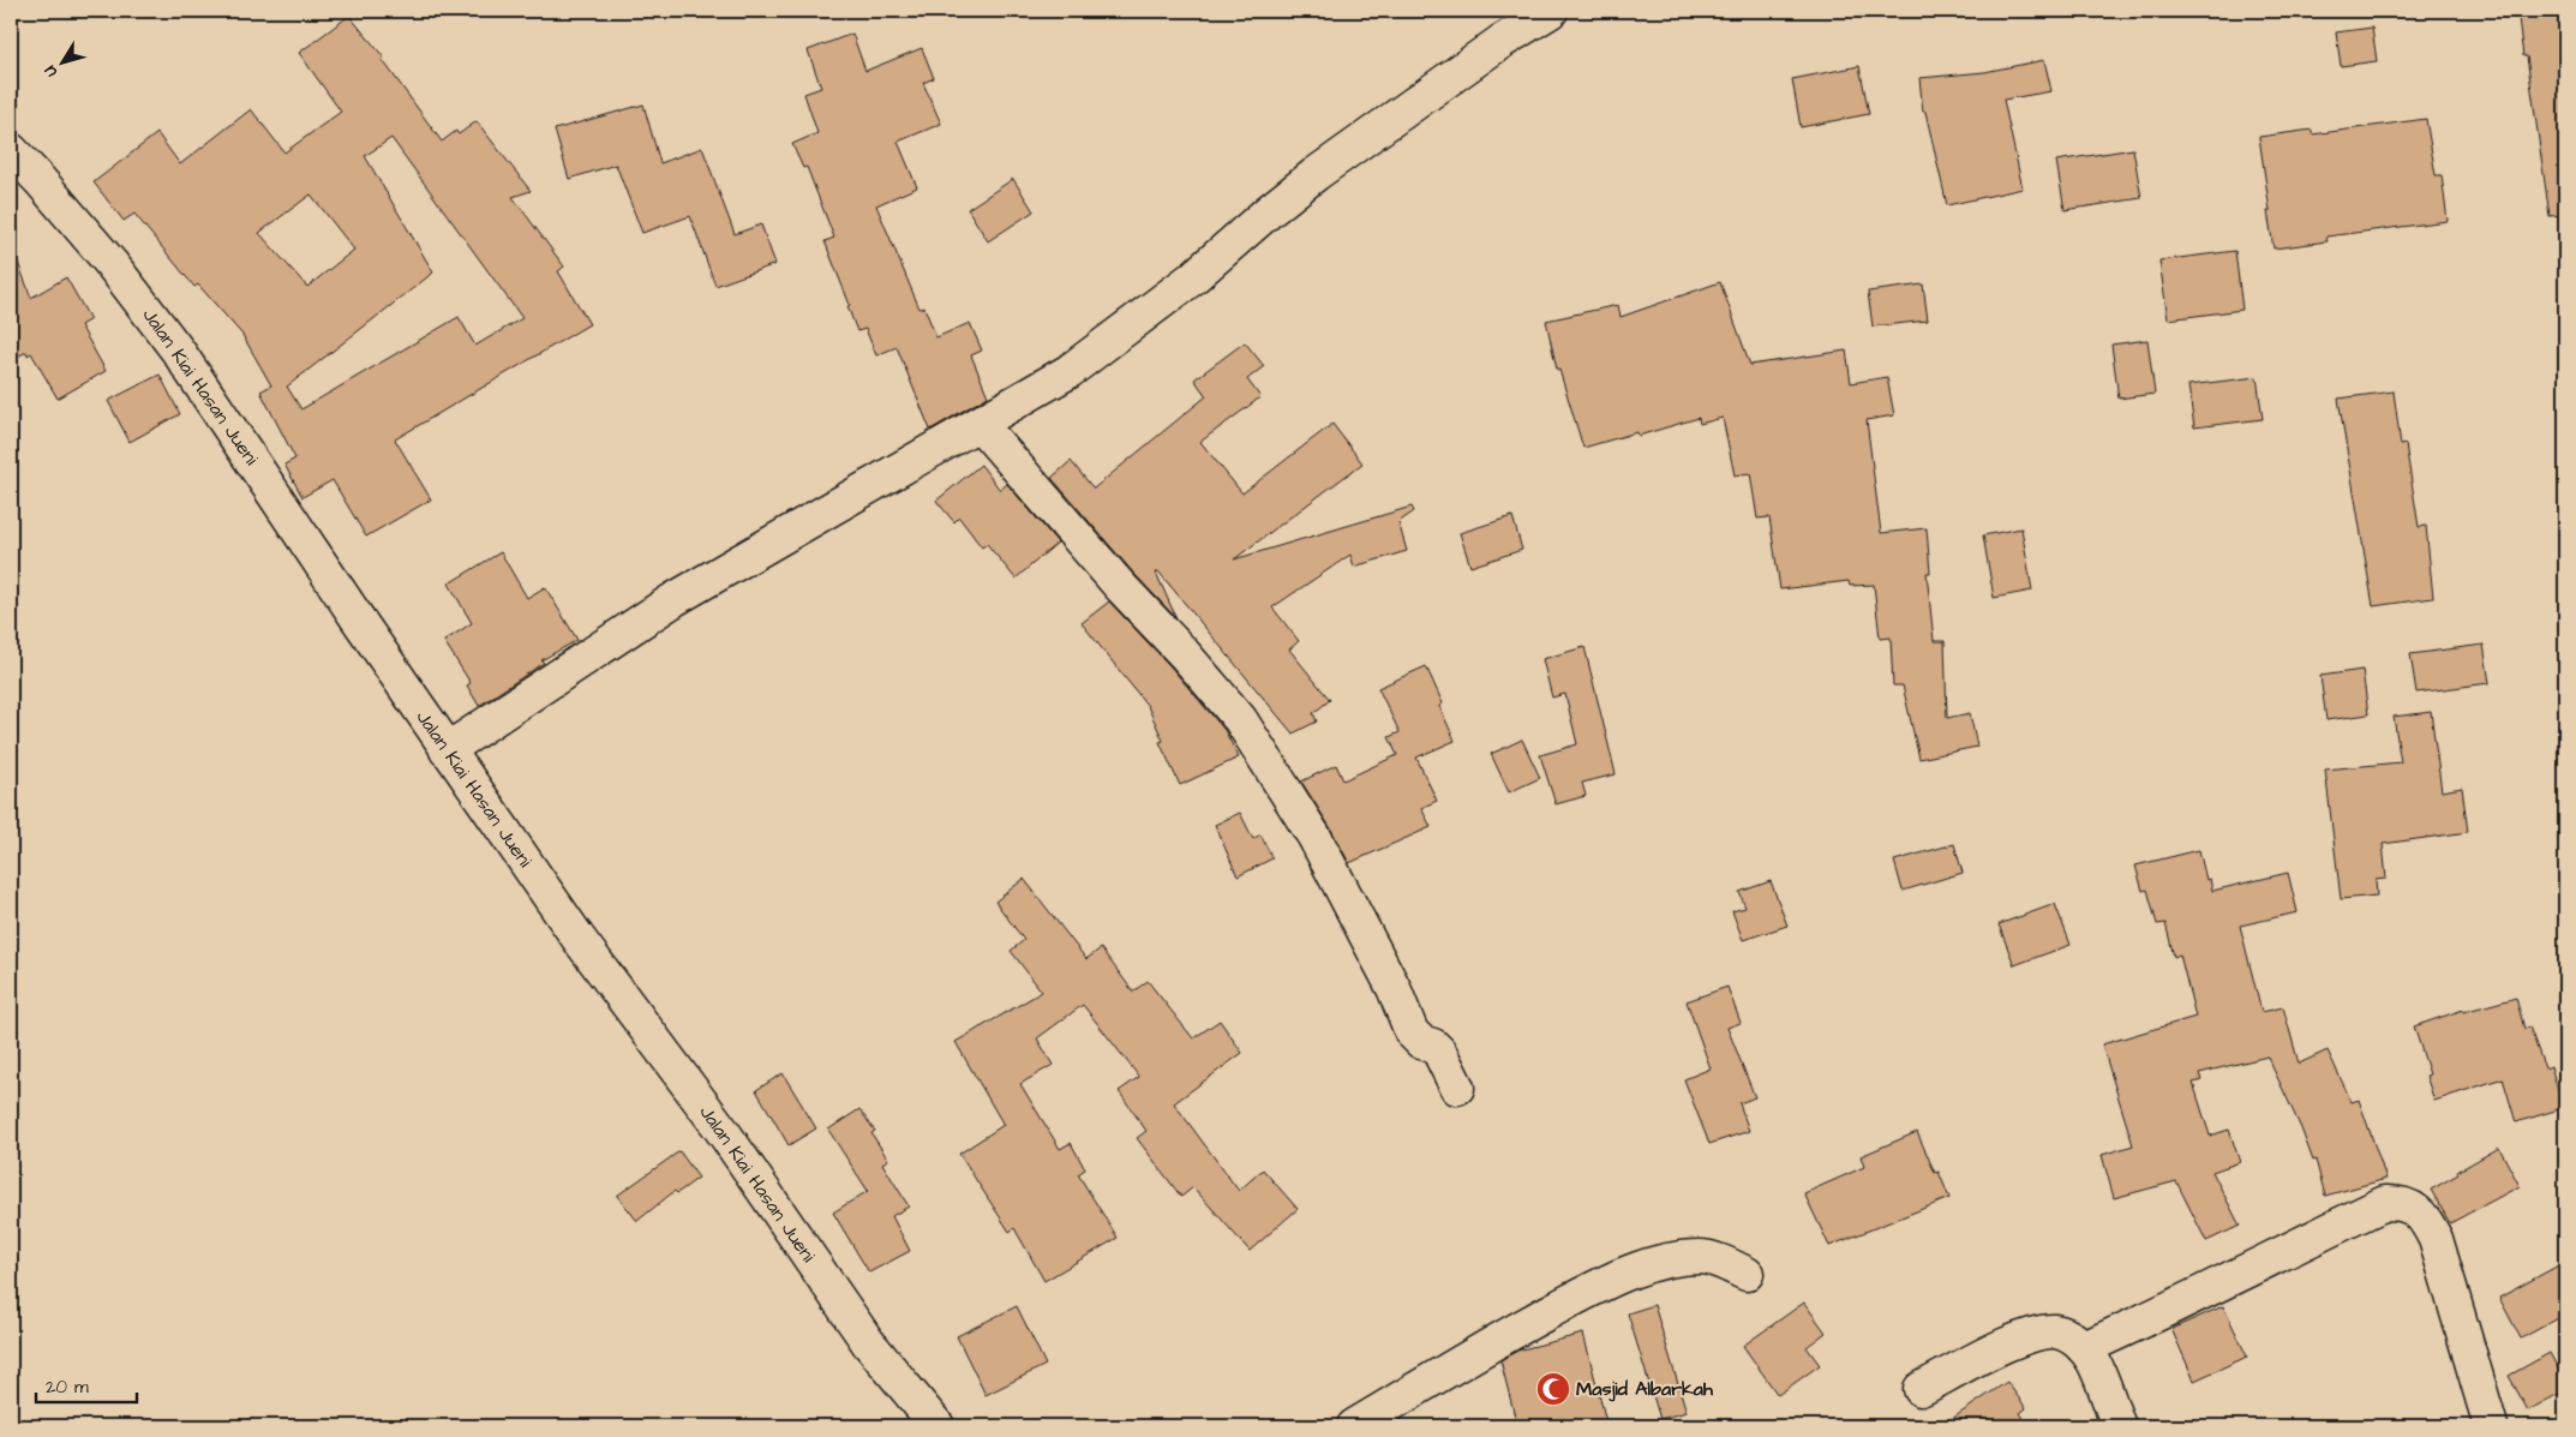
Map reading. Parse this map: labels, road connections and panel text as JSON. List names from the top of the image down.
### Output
{
  "streets": {
    "street": ["Jalan Kiai Hasan Jueni"]
  },
  "places": {
    "mosque": ["Masjid Albarkah"]
  },
  "scale_bar": "20 m",
  "north": "bottom left"
}
